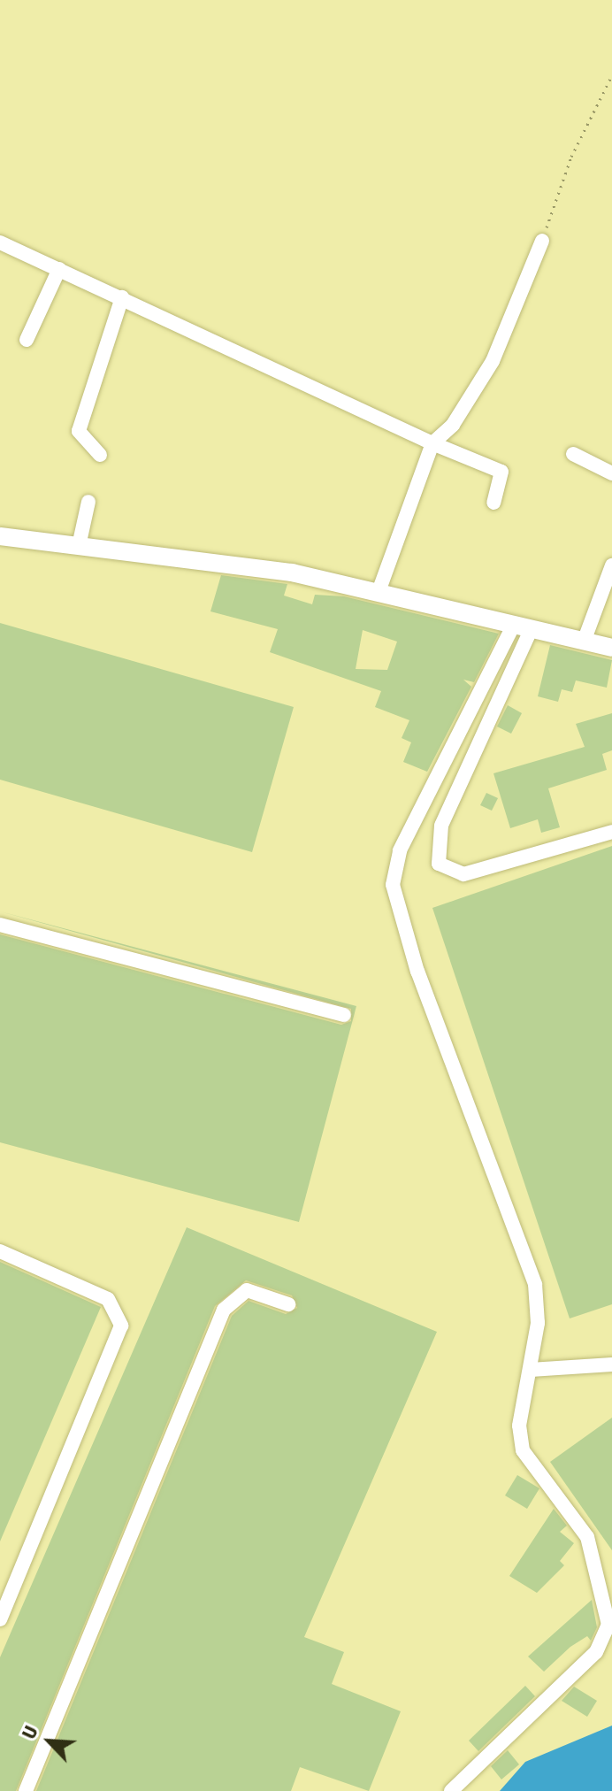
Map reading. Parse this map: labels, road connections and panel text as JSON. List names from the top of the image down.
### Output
{
  "north": "top left"
}
